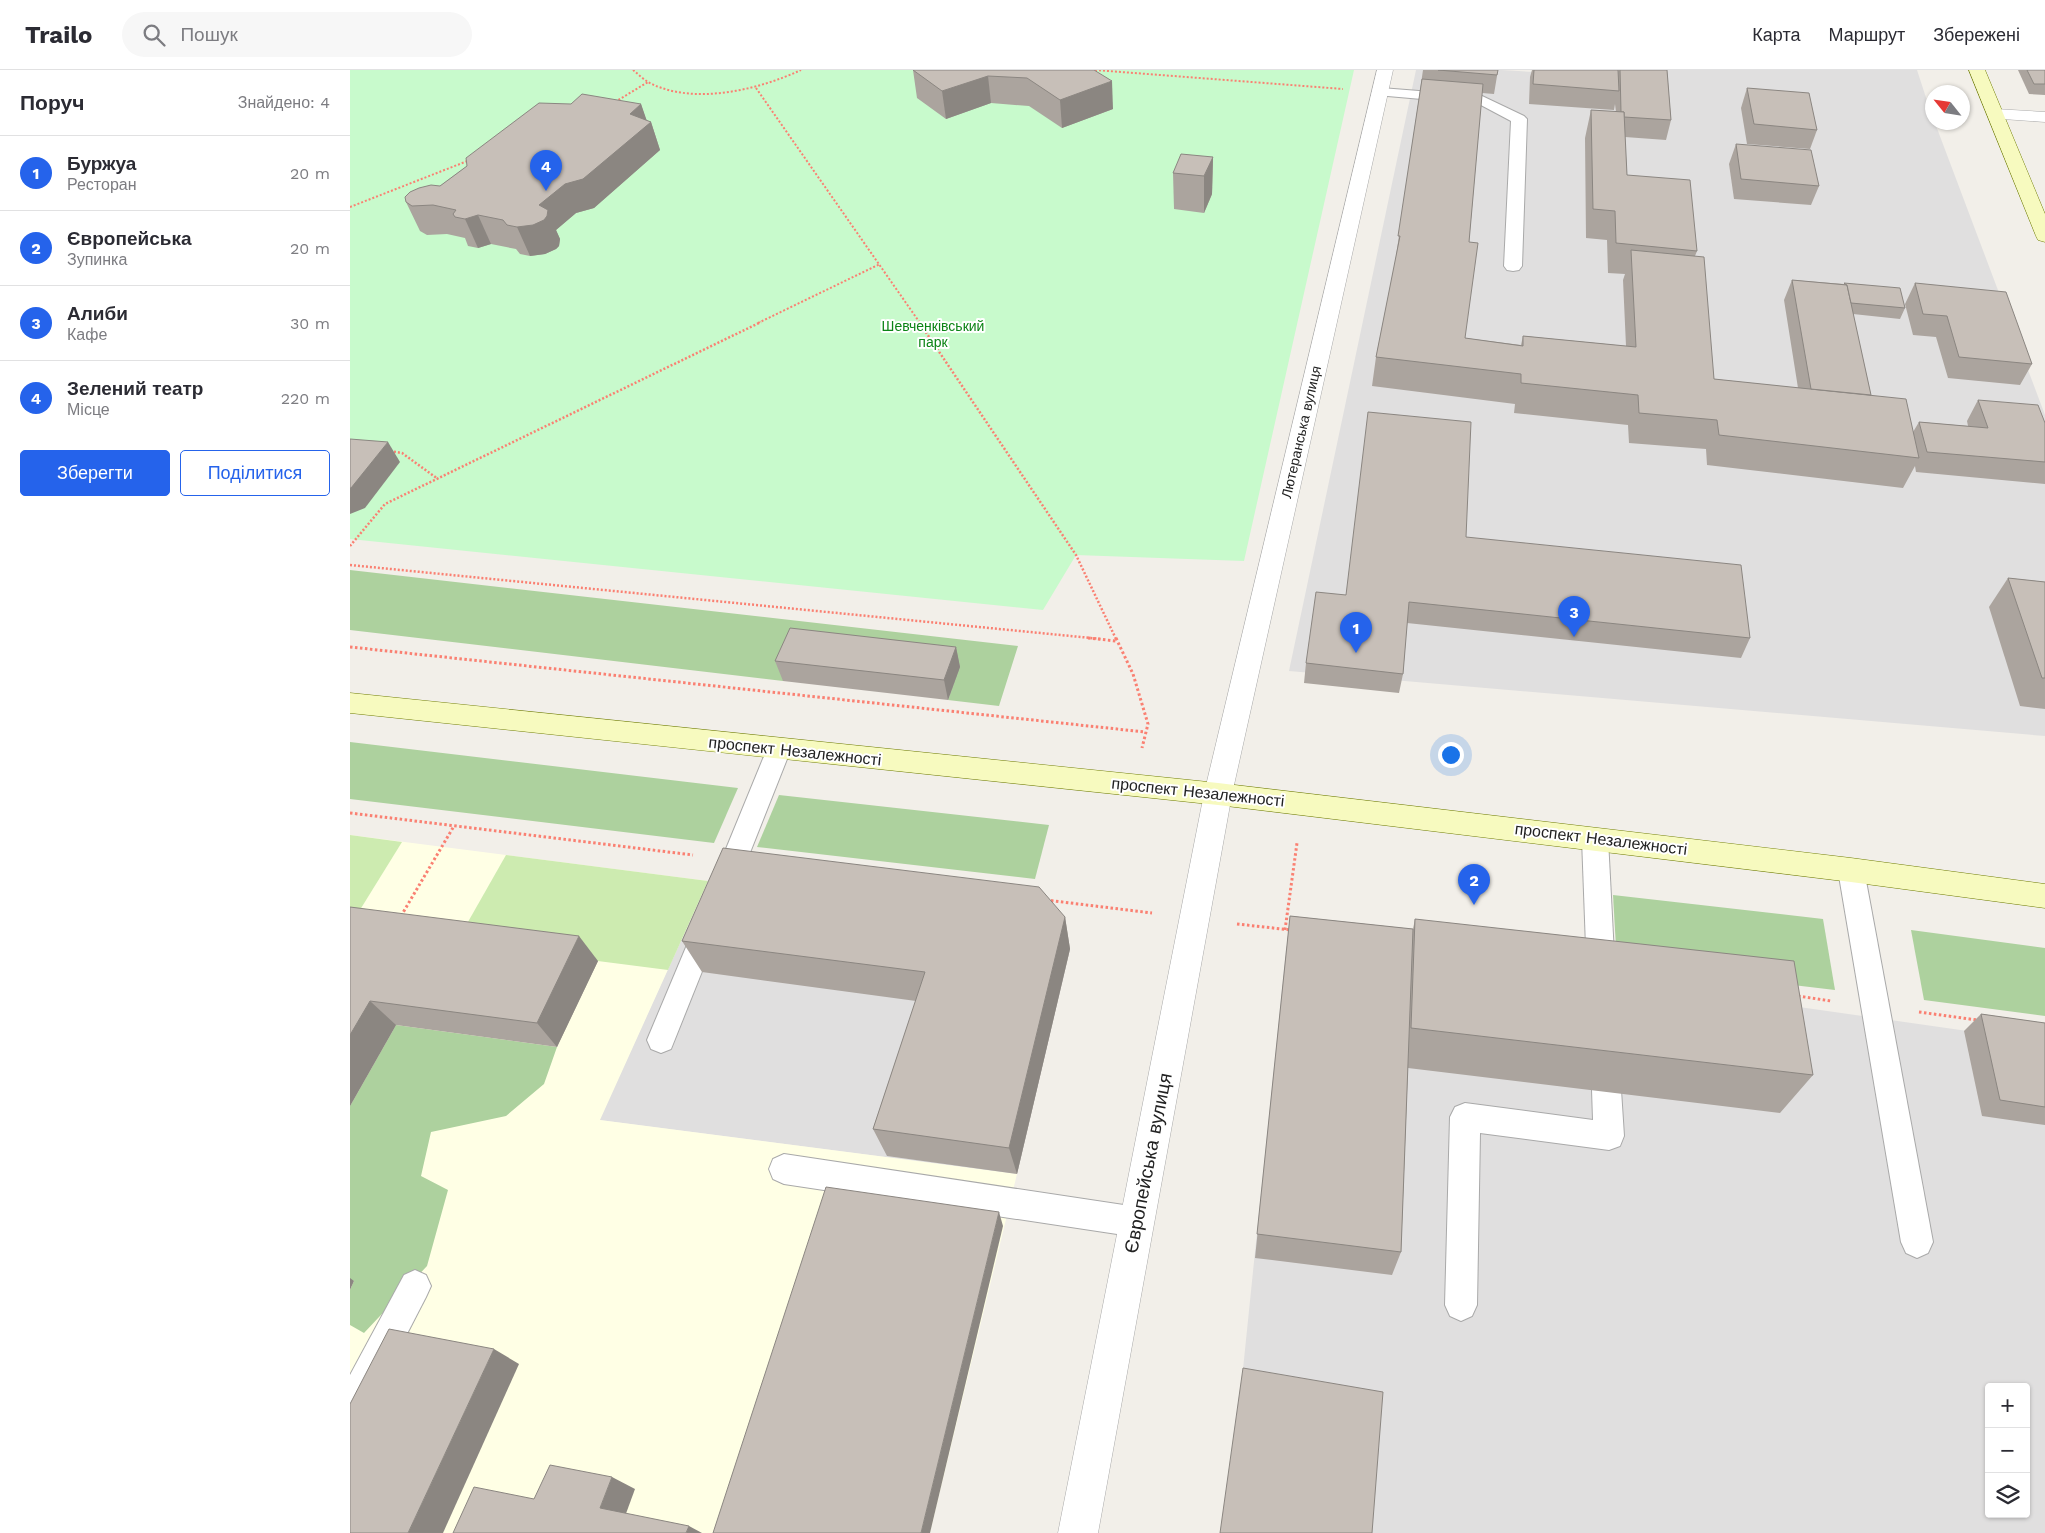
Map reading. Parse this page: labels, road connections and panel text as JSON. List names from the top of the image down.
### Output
{
  "streets": {
    "street": ["Лютеранська вулиця", "проспект Незалежності", "Європейська вулиця"]
  },
  "crossings": [
    ["Лютеранська вулиця", "проспект Незалежності"],
    ["Лютеранська вулиця", "Європейська вулиця"],
    ["проспект Незалежності", "Європейська вулиця"]
  ],
  "parks": ["Шевченківський парк"],
  "north": "top left",
  "page": {
    "header": "Trailo",
    "search": "Пошук",
    "nav": ["Карта", "Маршрут", "Збережені"],
    "heading": ["Поруч", "Знайдено: 4"],
    "list": [
      {
        "mark": "1",
        "name": "Буржуа",
        "note": "Ресторан",
        "value": "20 m"
      },
      {
        "mark": "2",
        "name": "Європейська",
        "note": "Зупинка",
        "value": "20 m"
      },
      {
        "mark": "3",
        "name": "Алиби",
        "note": "Кафе",
        "value": "30 m"
      },
      {
        "mark": "4",
        "name": "Зелений театр",
        "note": "Місце",
        "value": "220 m"
      }
    ],
    "pins": [
      "4",
      "3",
      "1",
      "2"
    ],
    "buttons": ["Зберегти", "Поділитися"],
    "map_buttons": ["+", "−"]
  }
}
